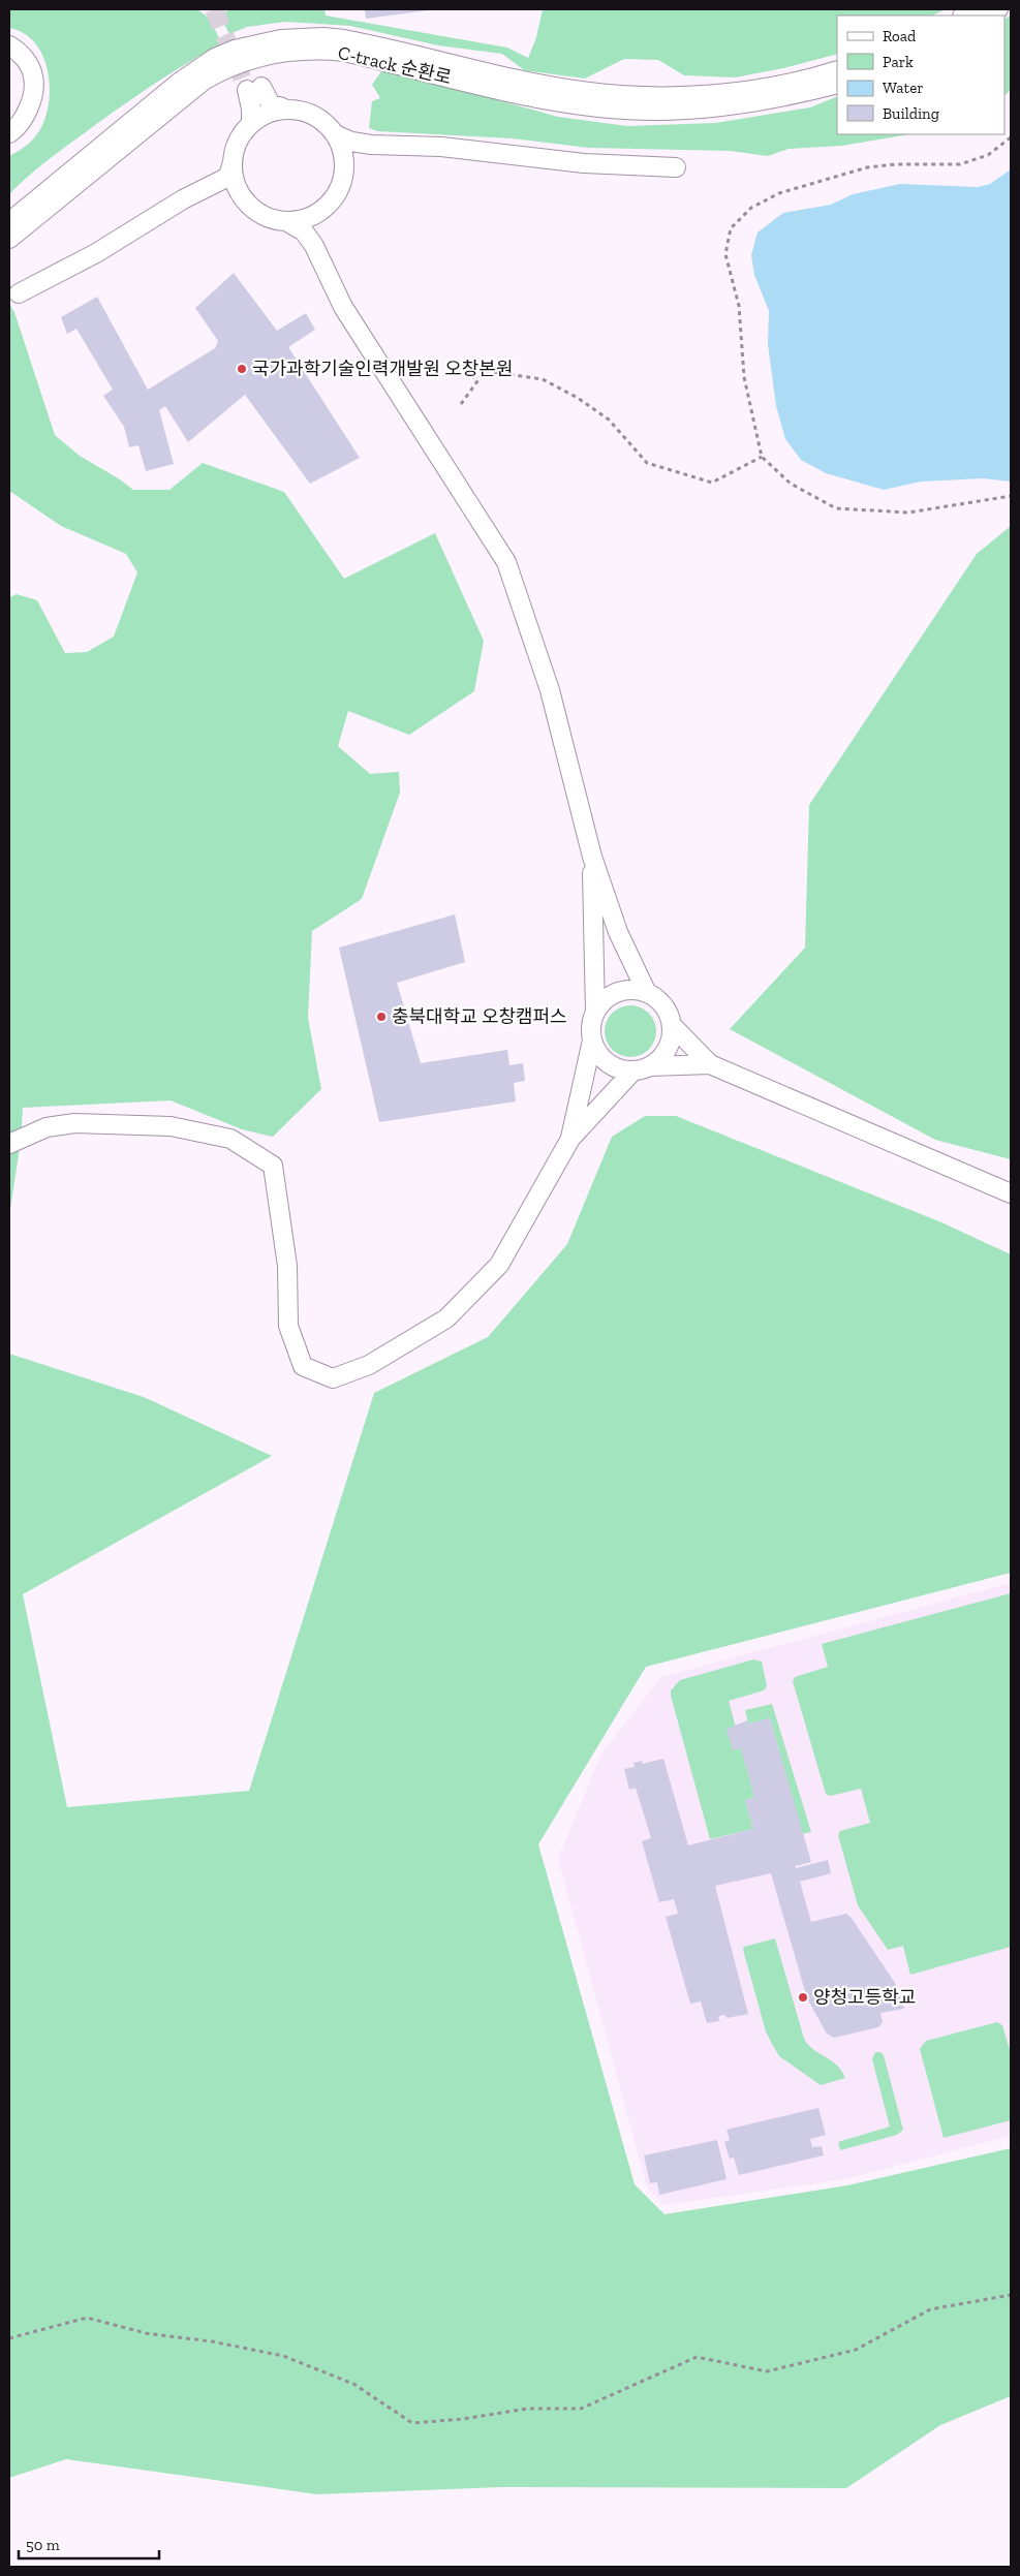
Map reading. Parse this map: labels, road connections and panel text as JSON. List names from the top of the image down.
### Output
{
  "streets": {
    "street": ["C-track 순환로"]
  },
  "places": ["국가과학기술인력개발원 오창본원", "충북대학교 오창캠퍼스", "양청고등학교"],
  "legend": [
    "Road",
    "Park",
    "Water",
    "Building"
  ],
  "scale_bar": "50 m"
}
